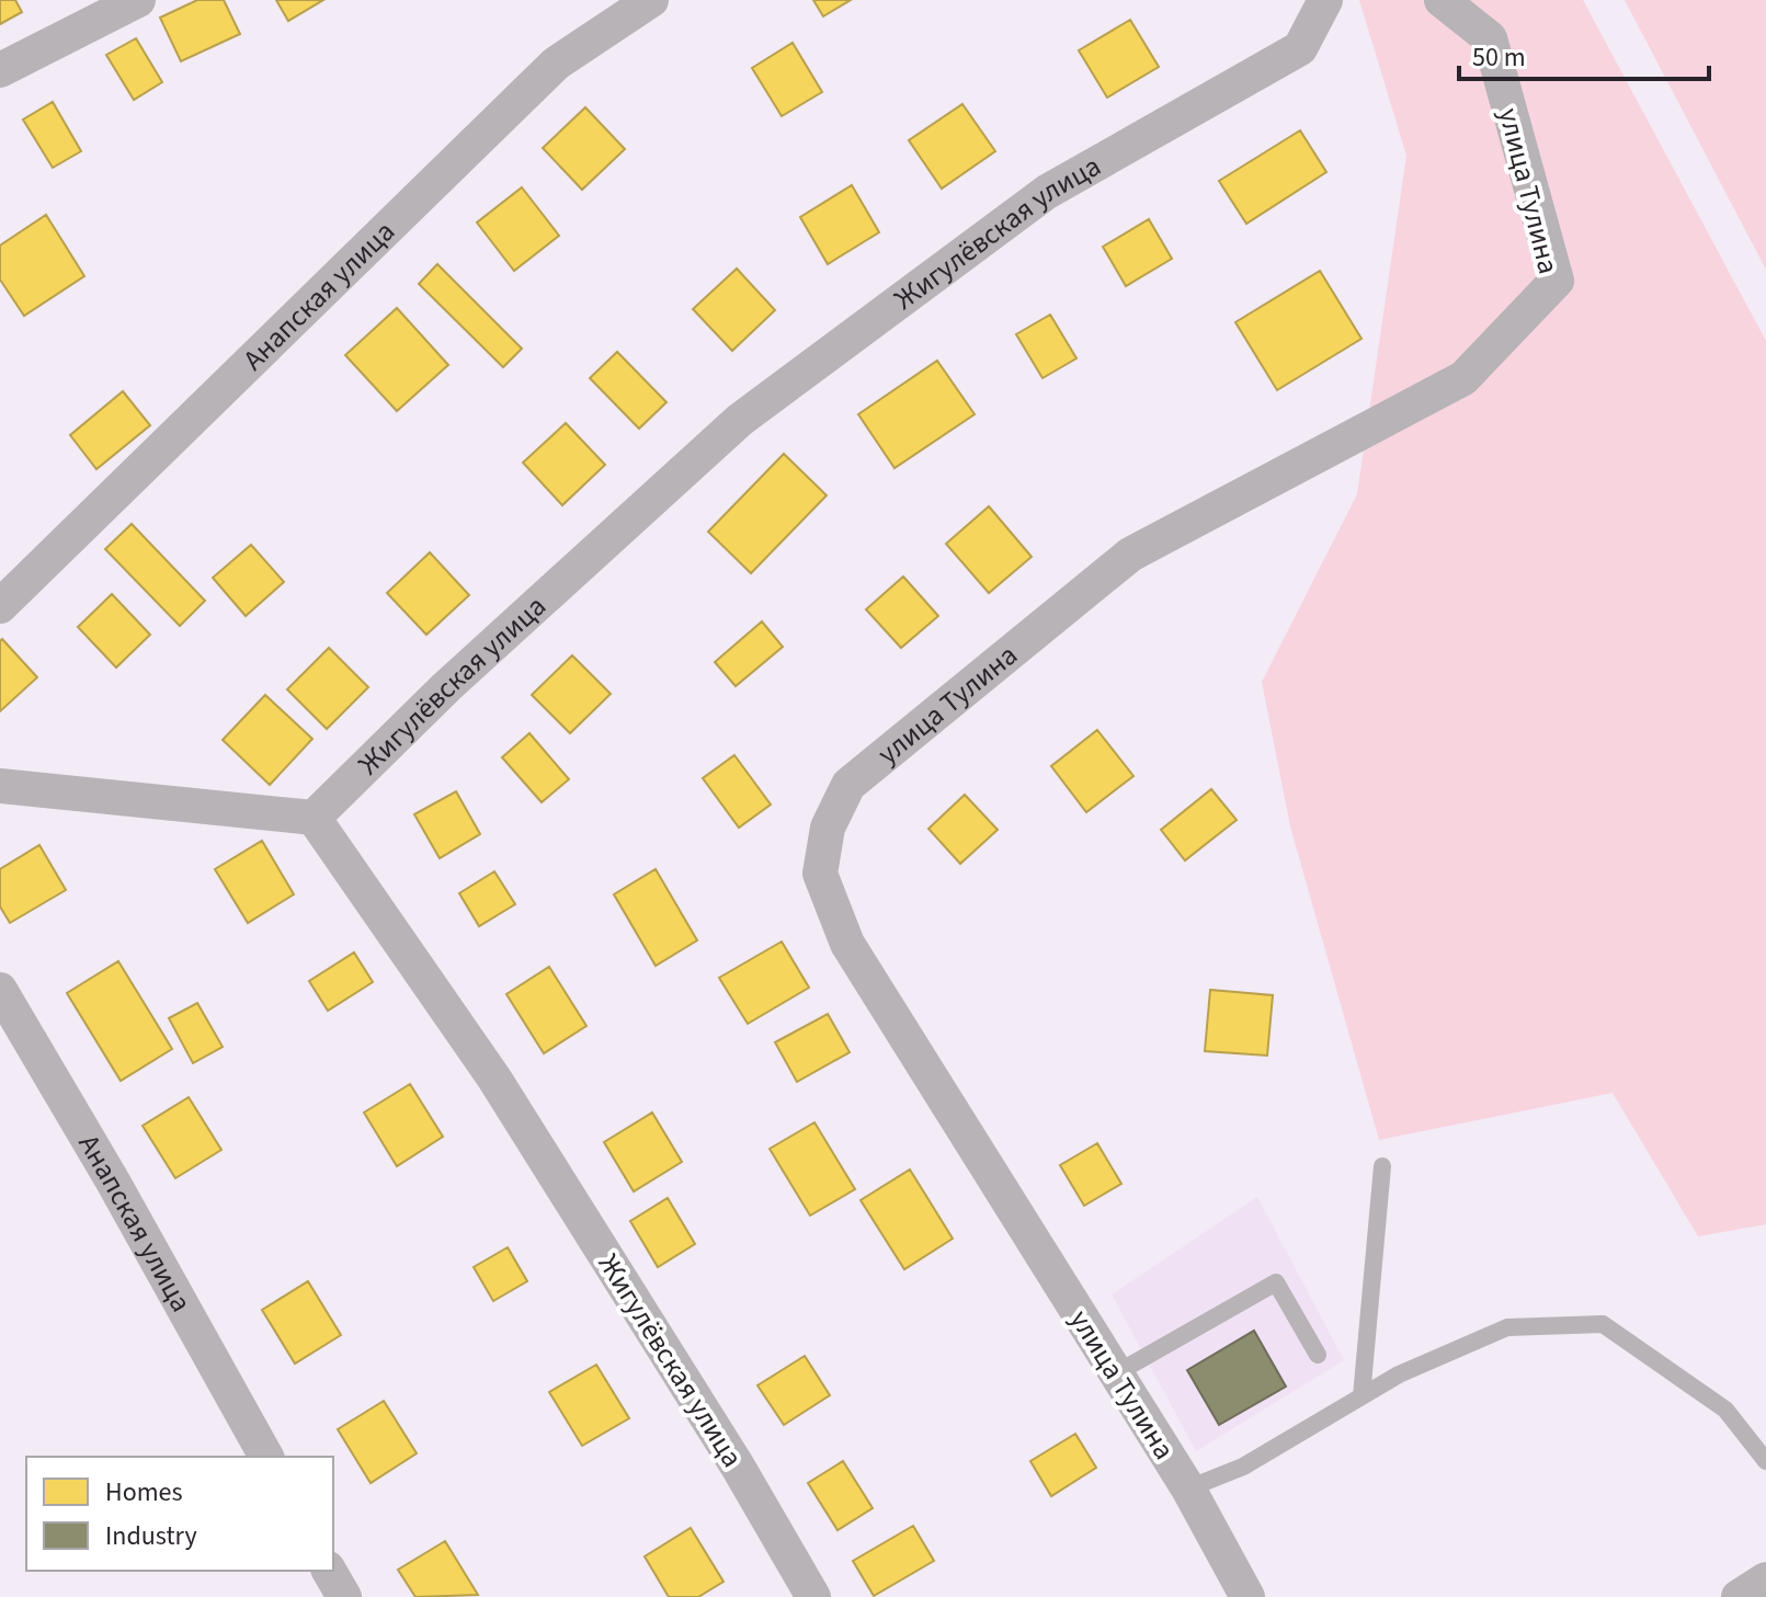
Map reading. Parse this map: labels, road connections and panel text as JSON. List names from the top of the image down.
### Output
{
  "streets": {
    "street": ["улица Тулина", "Жигулёвская улица", "Анапская улица"]
  },
  "legend": ["Homes", "Industry"],
  "scale_bar": "50 m"
}
